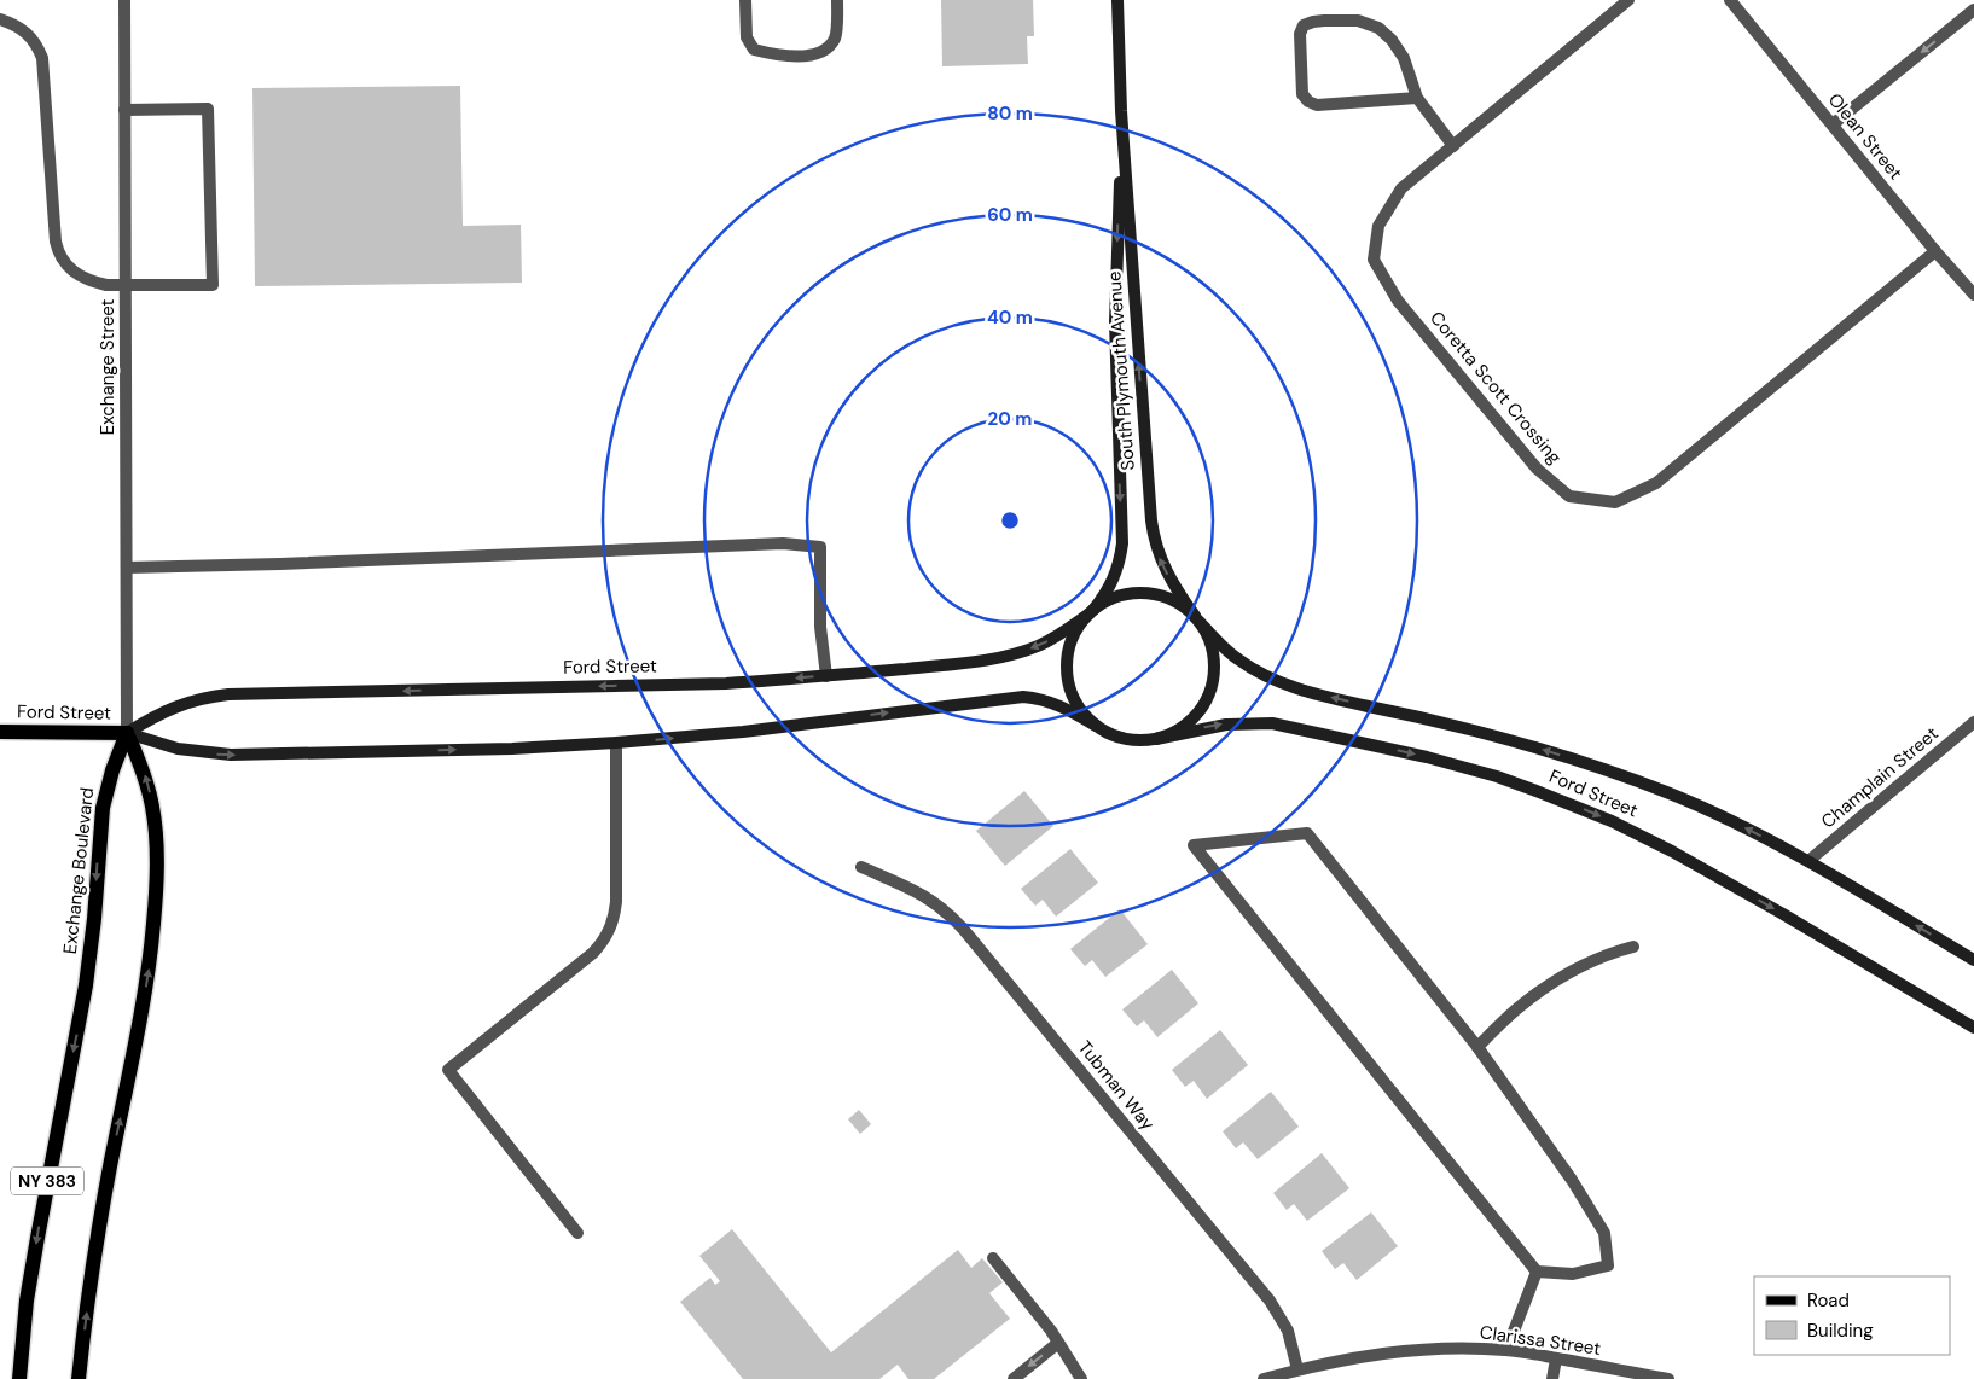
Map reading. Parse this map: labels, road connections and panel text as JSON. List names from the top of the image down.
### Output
{
  "streets": {
    "main road": [
      "South Plymouth Avenue",
      "Ford Street",
      "Exchange Boulevard",
      "NY 383"
    ],
    "street": [
      "Olean Street",
      "Exchange Street",
      "Coretta Scott Crossing",
      "Champlain Street",
      "Tubman Way",
      "Clarissa Street"
    ]
  },
  "crossings": [
    ["Olean Street", "Coretta Scott Crossing"],
    ["Exchange Street", "Ford Street"],
    ["Exchange Street", "Exchange Boulevard"],
    ["Exchange Street", "NY 383"],
    ["South Plymouth Avenue", "Ford Street"],
    ["Ford Street", "Champlain Street"],
    ["Ford Street", "Exchange Boulevard"],
    ["Ford Street", "NY 383"],
    ["Exchange Boulevard", "NY 383"],
    ["Tubman Way", "Clarissa Street"]
  ],
  "legend": ["Road", "Building"],
  "rings": [
    "80 m",
    "60 m",
    "40 m",
    "20 m"
  ]
}
